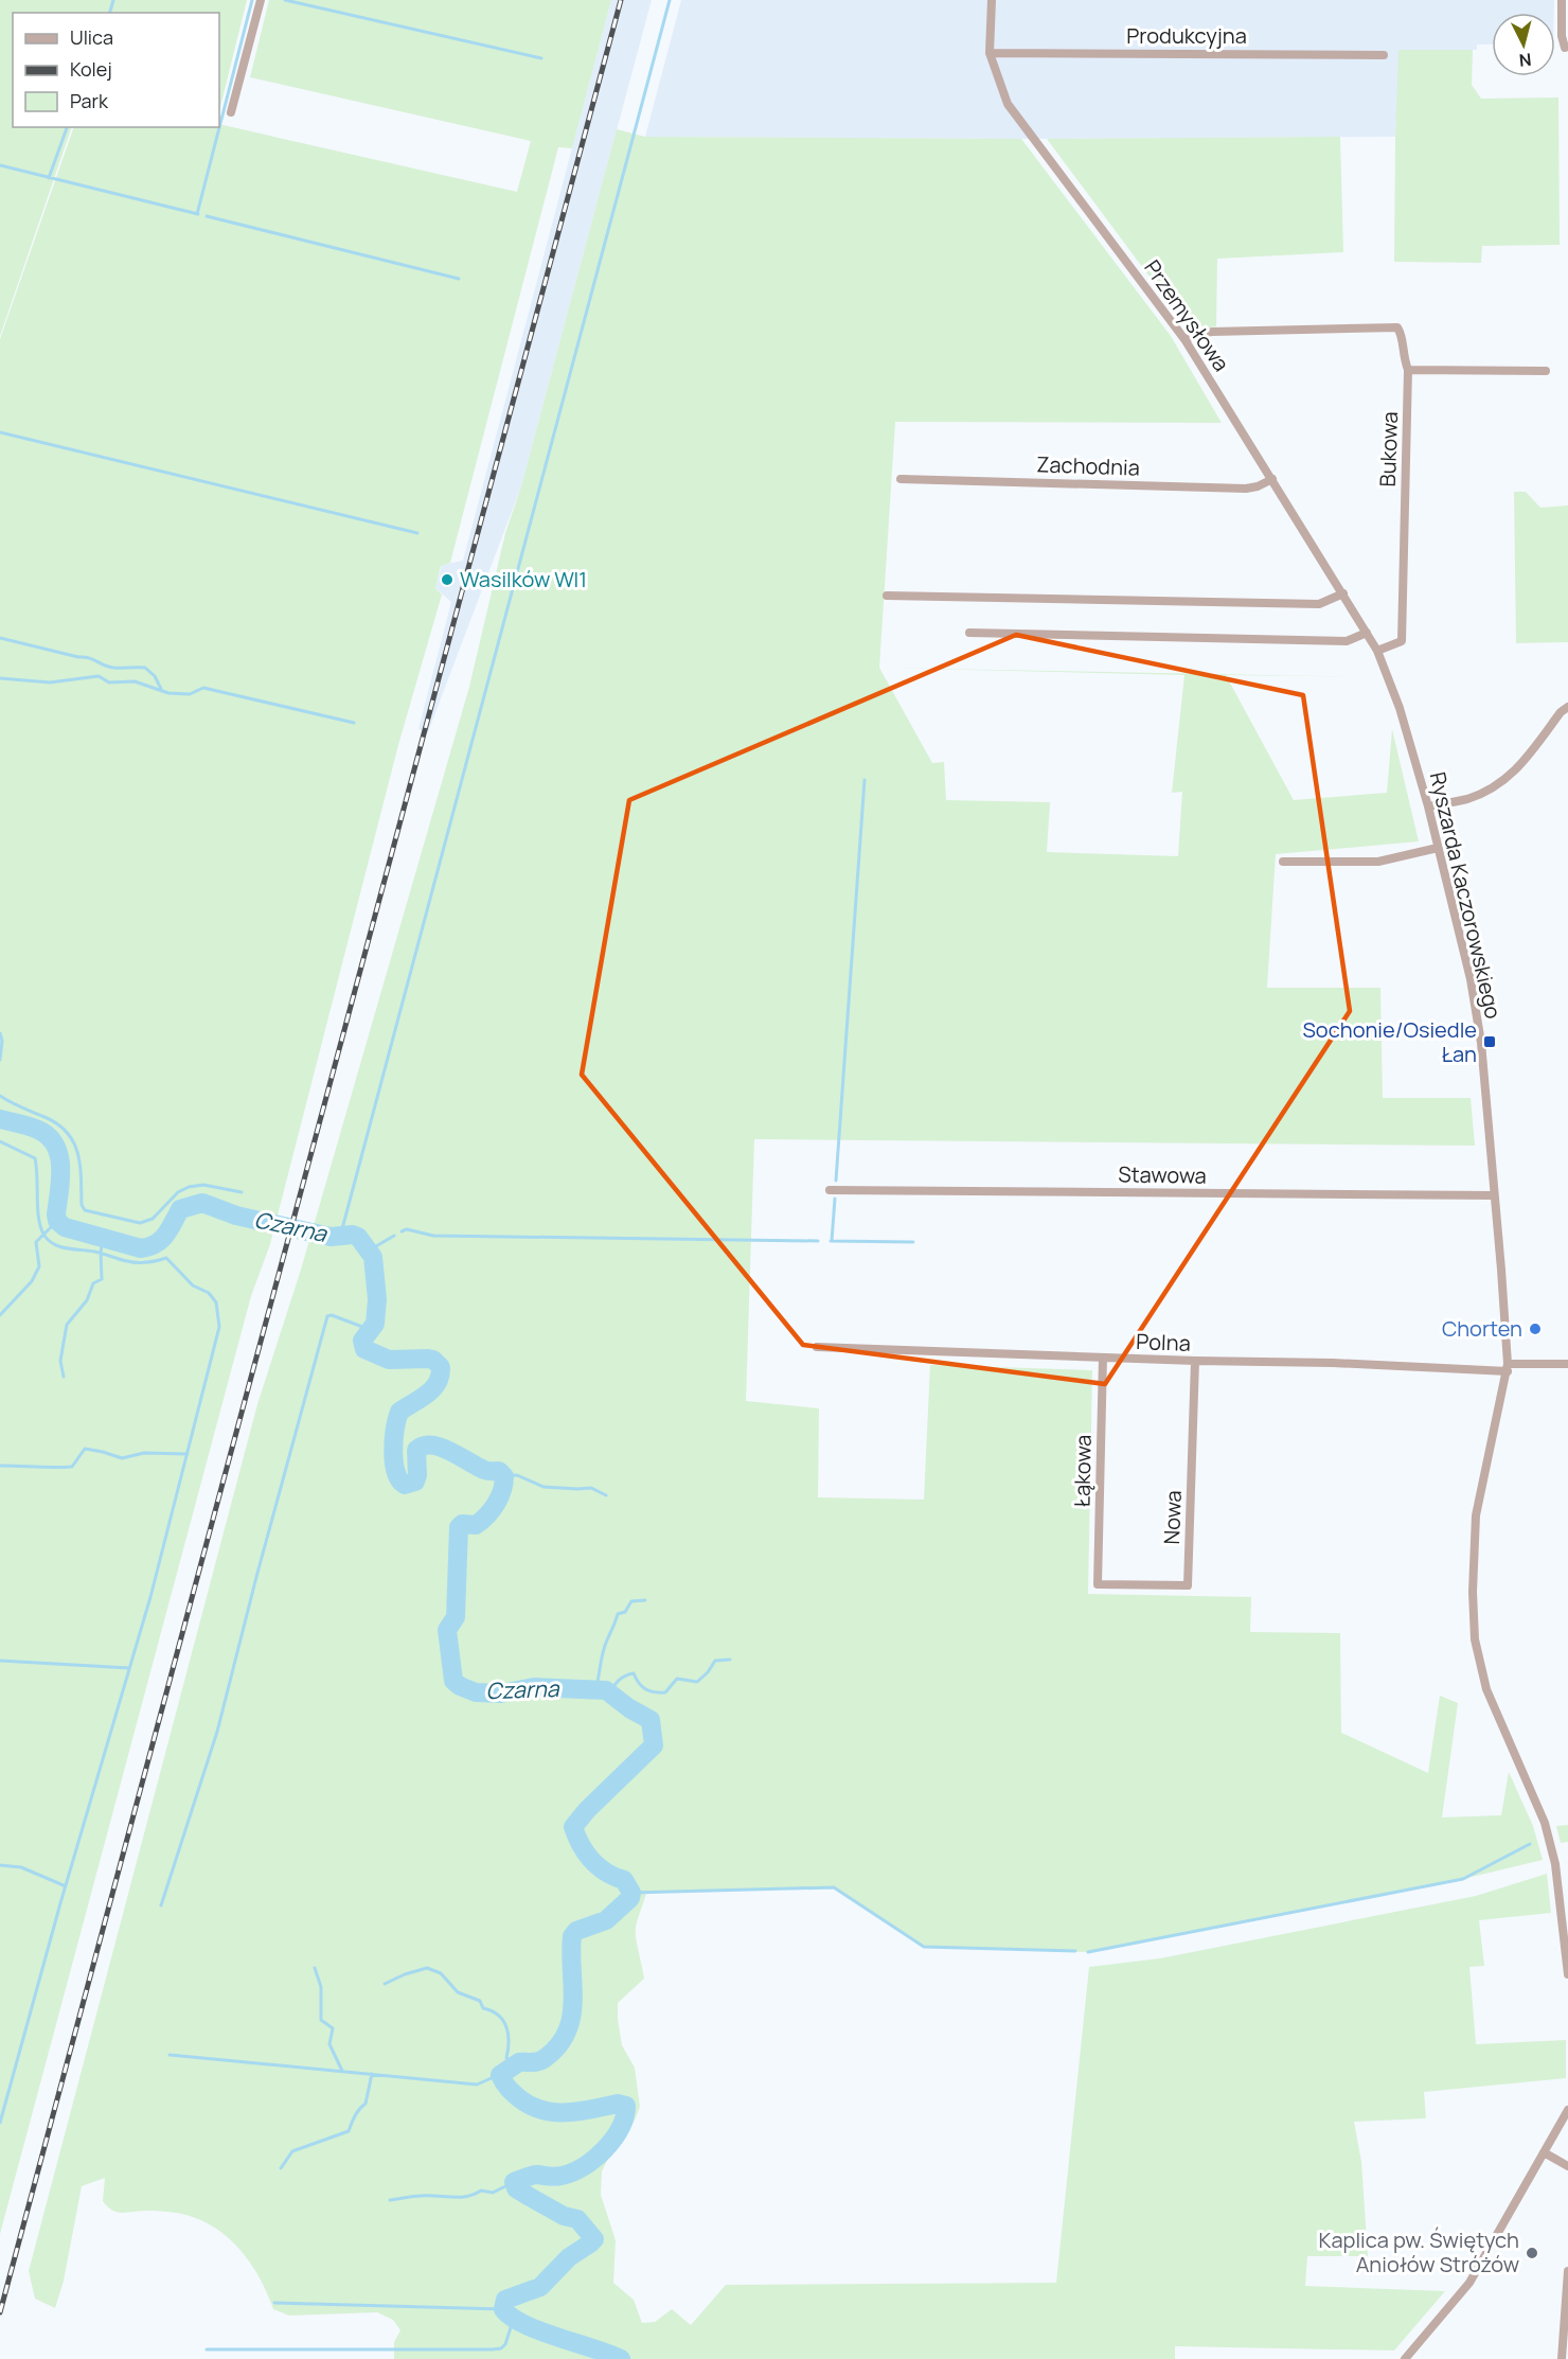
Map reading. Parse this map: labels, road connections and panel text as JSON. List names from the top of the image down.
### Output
{
  "streets": {
    "street": [
      "Produkcyjna",
      "Przemysłowa",
      "Bukowa",
      "Zachodnia",
      "Ryszarda Kaczorowskiego",
      "Stawowa",
      "Polna",
      "Łąkowa",
      "Nowa"
    ]
  },
  "crossings": [
    ["Produkcyjna", "Przemysłowa"],
    ["Przemysłowa", "Bukowa"],
    ["Przemysłowa", "Zachodnia"],
    ["Przemysłowa", "Ryszarda Kaczorowskiego"],
    ["Bukowa", "Ryszarda Kaczorowskiego"],
    ["Ryszarda Kaczorowskiego", "Stawowa"],
    ["Ryszarda Kaczorowskiego", "Polna"],
    ["Polna", "Łąkowa"],
    ["Polna", "Nowa"],
    ["Łąkowa", "Nowa"]
  ],
  "water": ["Czarna"],
  "places": {
    "other": ["Wasilków Wl1", "Chorten", "Kaplica pw. Świętych Aniołów Stróżów"],
    "transit": ["Sochonie/Osiedle Łan"]
  },
  "legend": ["Ulica", "Kolej", "Park"],
  "north": "bottom"
}
